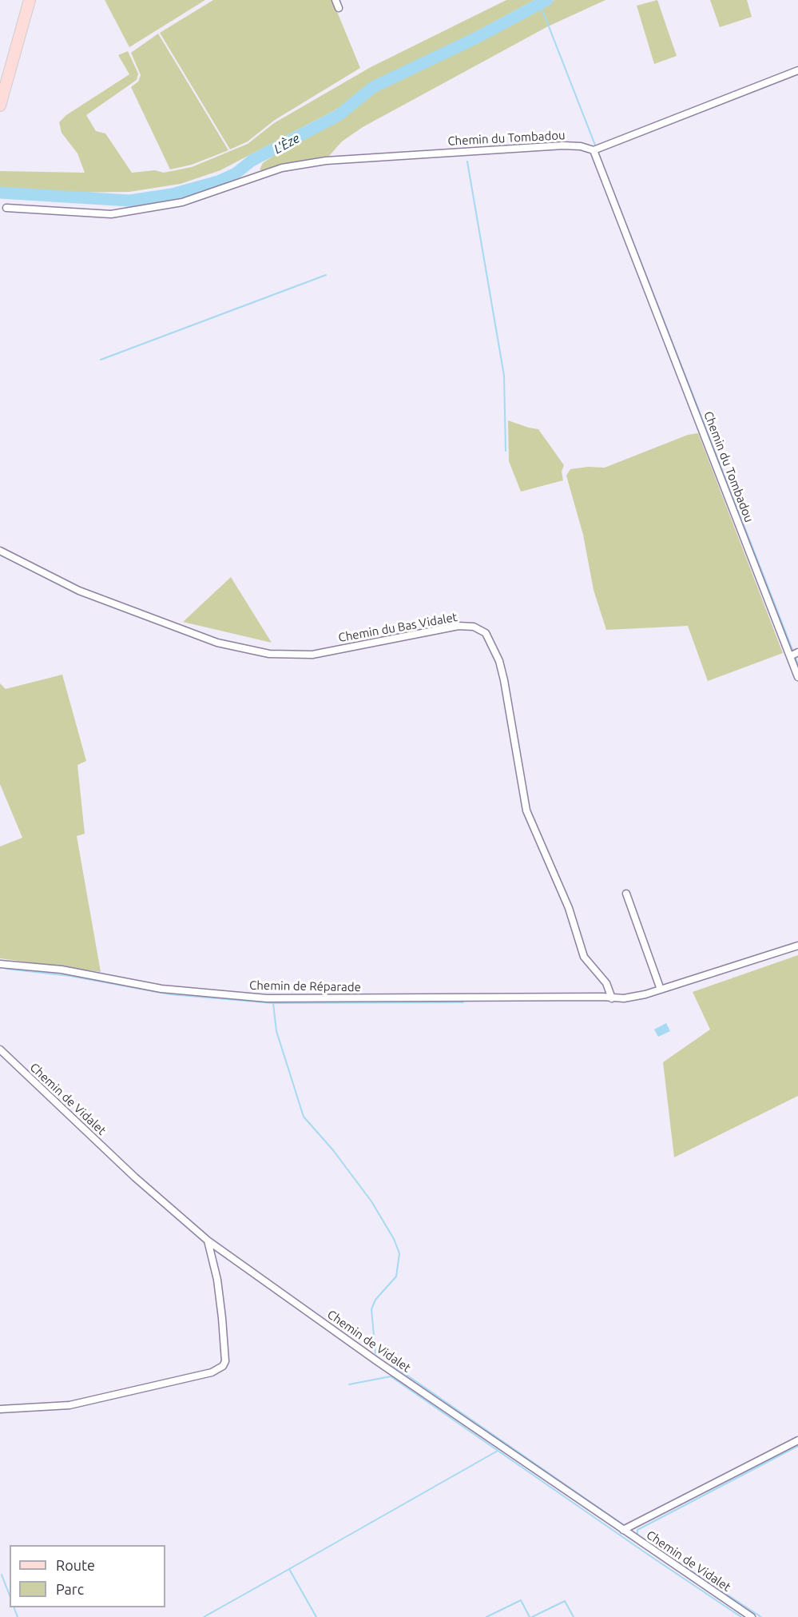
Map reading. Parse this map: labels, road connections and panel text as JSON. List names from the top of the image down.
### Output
{
  "streets": {
    "street": [
      "Chemin du Tombadou",
      "Chemin du Bas Vidalet",
      "Chemin de Réparade",
      "Chemin de Vidalet"
    ]
  },
  "crossings": [
    ["Chemin du Bas Vidalet", "Chemin de Réparade"]
  ],
  "water": ["L'Èze"],
  "legend": ["Route", "Parc"]
}
